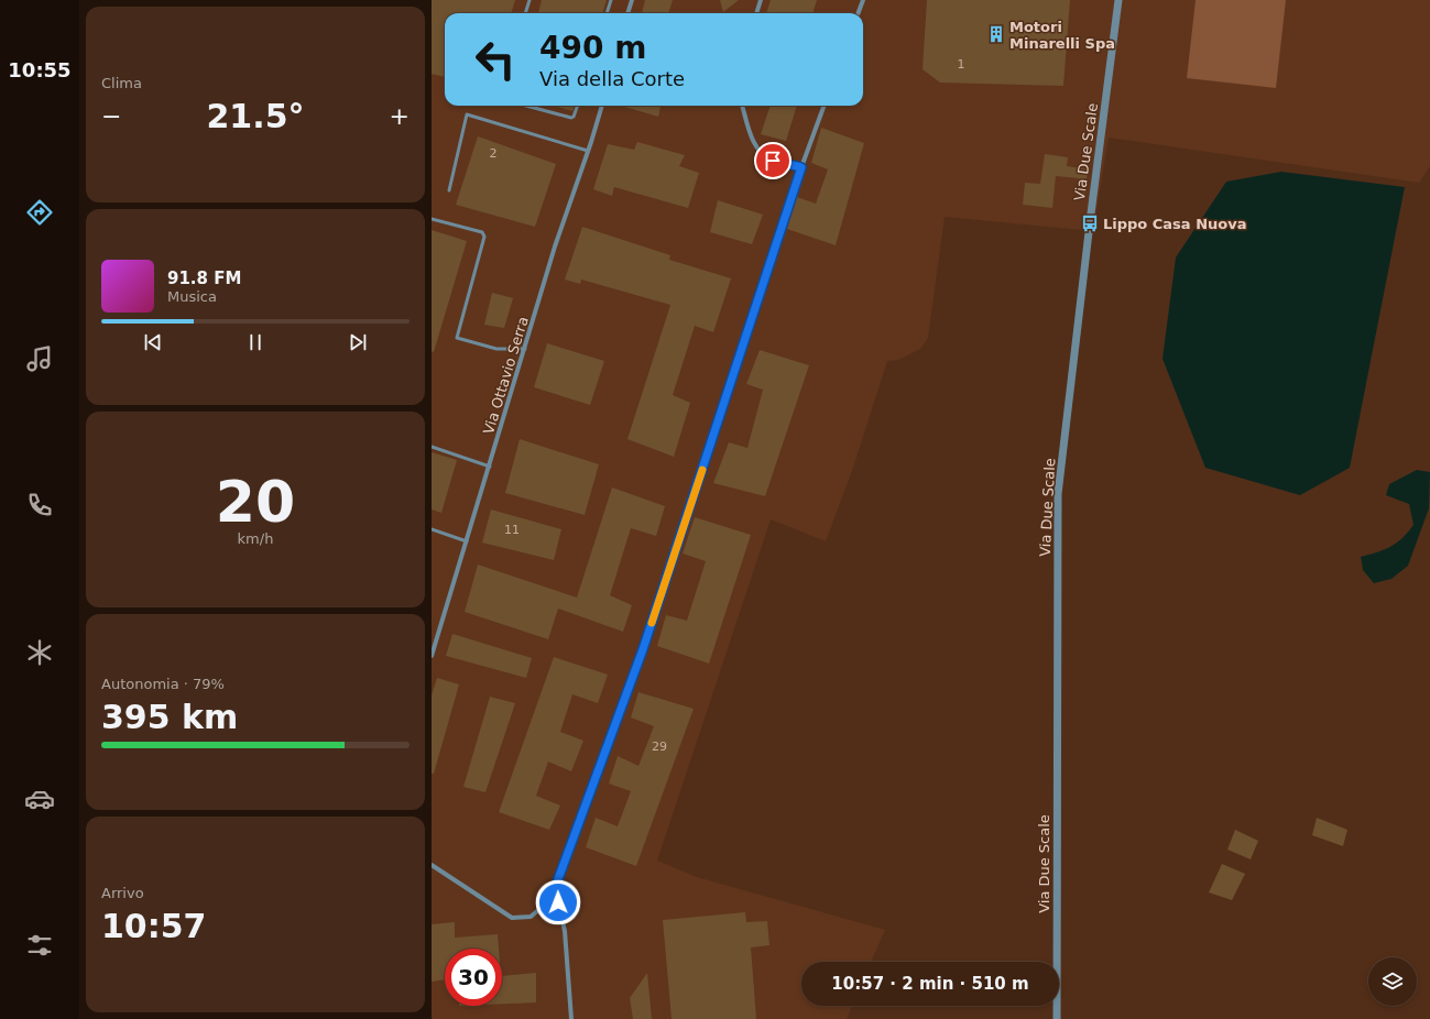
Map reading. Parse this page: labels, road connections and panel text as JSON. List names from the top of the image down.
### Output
{
  "streets": {
    "street": ["Via Due Scale", "Via Ottavio Serra"]
  },
  "places": {
    "building": ["Motori Minarelli Spa"],
    "bus stop": ["Lippo Casa Nuova"]
  },
  "house_numbers": [
    "1",
    "2",
    "11",
    "29"
  ],
  "page": {
    "tabs": "10:55",
    "tile": [
      "Clima",
      ["20", "km/h"],
      ["Autonomia · 79%", "395 km"],
      ["Arrivo", "10:57"]
    ],
    "turn": ["490 m", "Via della Corte"],
    "heat": ["−", "21.5°", "+"],
    "song": ["91.8 FM", "Musica"],
    "limit": "30",
    "trip": "10:57 · 2 min · 510 m"
  }
}
